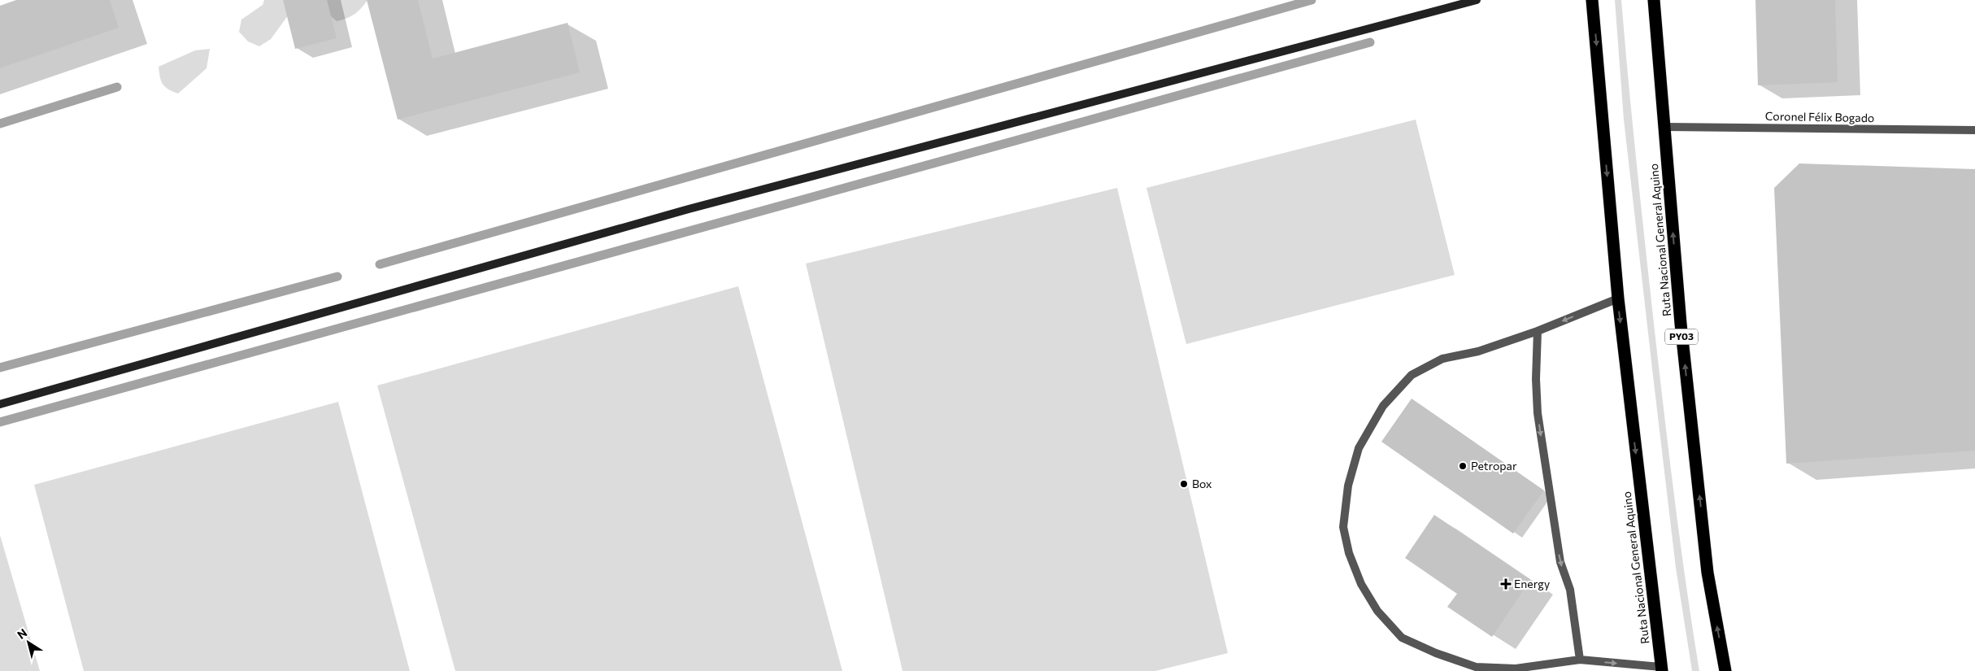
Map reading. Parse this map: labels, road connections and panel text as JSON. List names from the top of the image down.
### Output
{
  "streets": {
    "highway": ["Ruta Nacional General Aquino", "PY03"],
    "street": ["Coronel Félix Bogado"]
  },
  "crossings": [
    ["Coronel Félix Bogado", "Ruta Nacional General Aquino"]
  ],
  "places": {
    "other": ["Petropar", "Box"],
    "health": ["Energy"]
  },
  "north": "top left"
}
